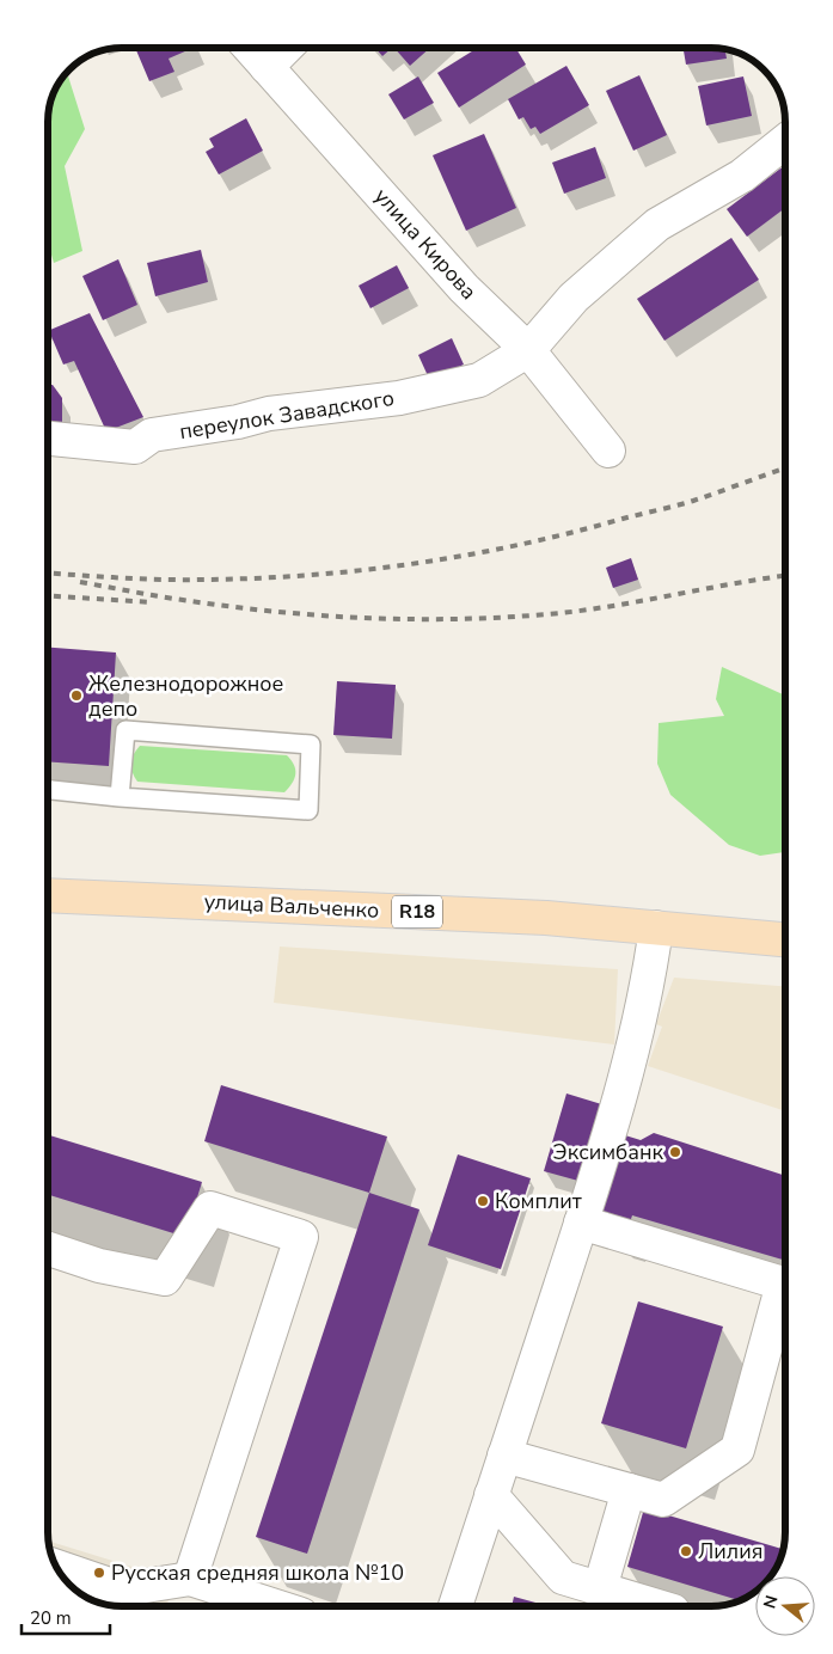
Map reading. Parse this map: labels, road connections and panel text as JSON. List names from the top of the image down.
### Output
{
  "streets": {
    "main road": ["улица Вальченко", "R18"],
    "street": ["улица Кирова", "переулок Завадского"]
  },
  "crossings": [
    ["улица Кирова", "переулок Завадского"]
  ],
  "places": [
    "Железнодорожное депо",
    "Эксимбанк",
    "Комплит",
    "Лилия",
    "Русская средняя школа №10"
  ],
  "scale_bar": "20 m",
  "north": "left"
}
